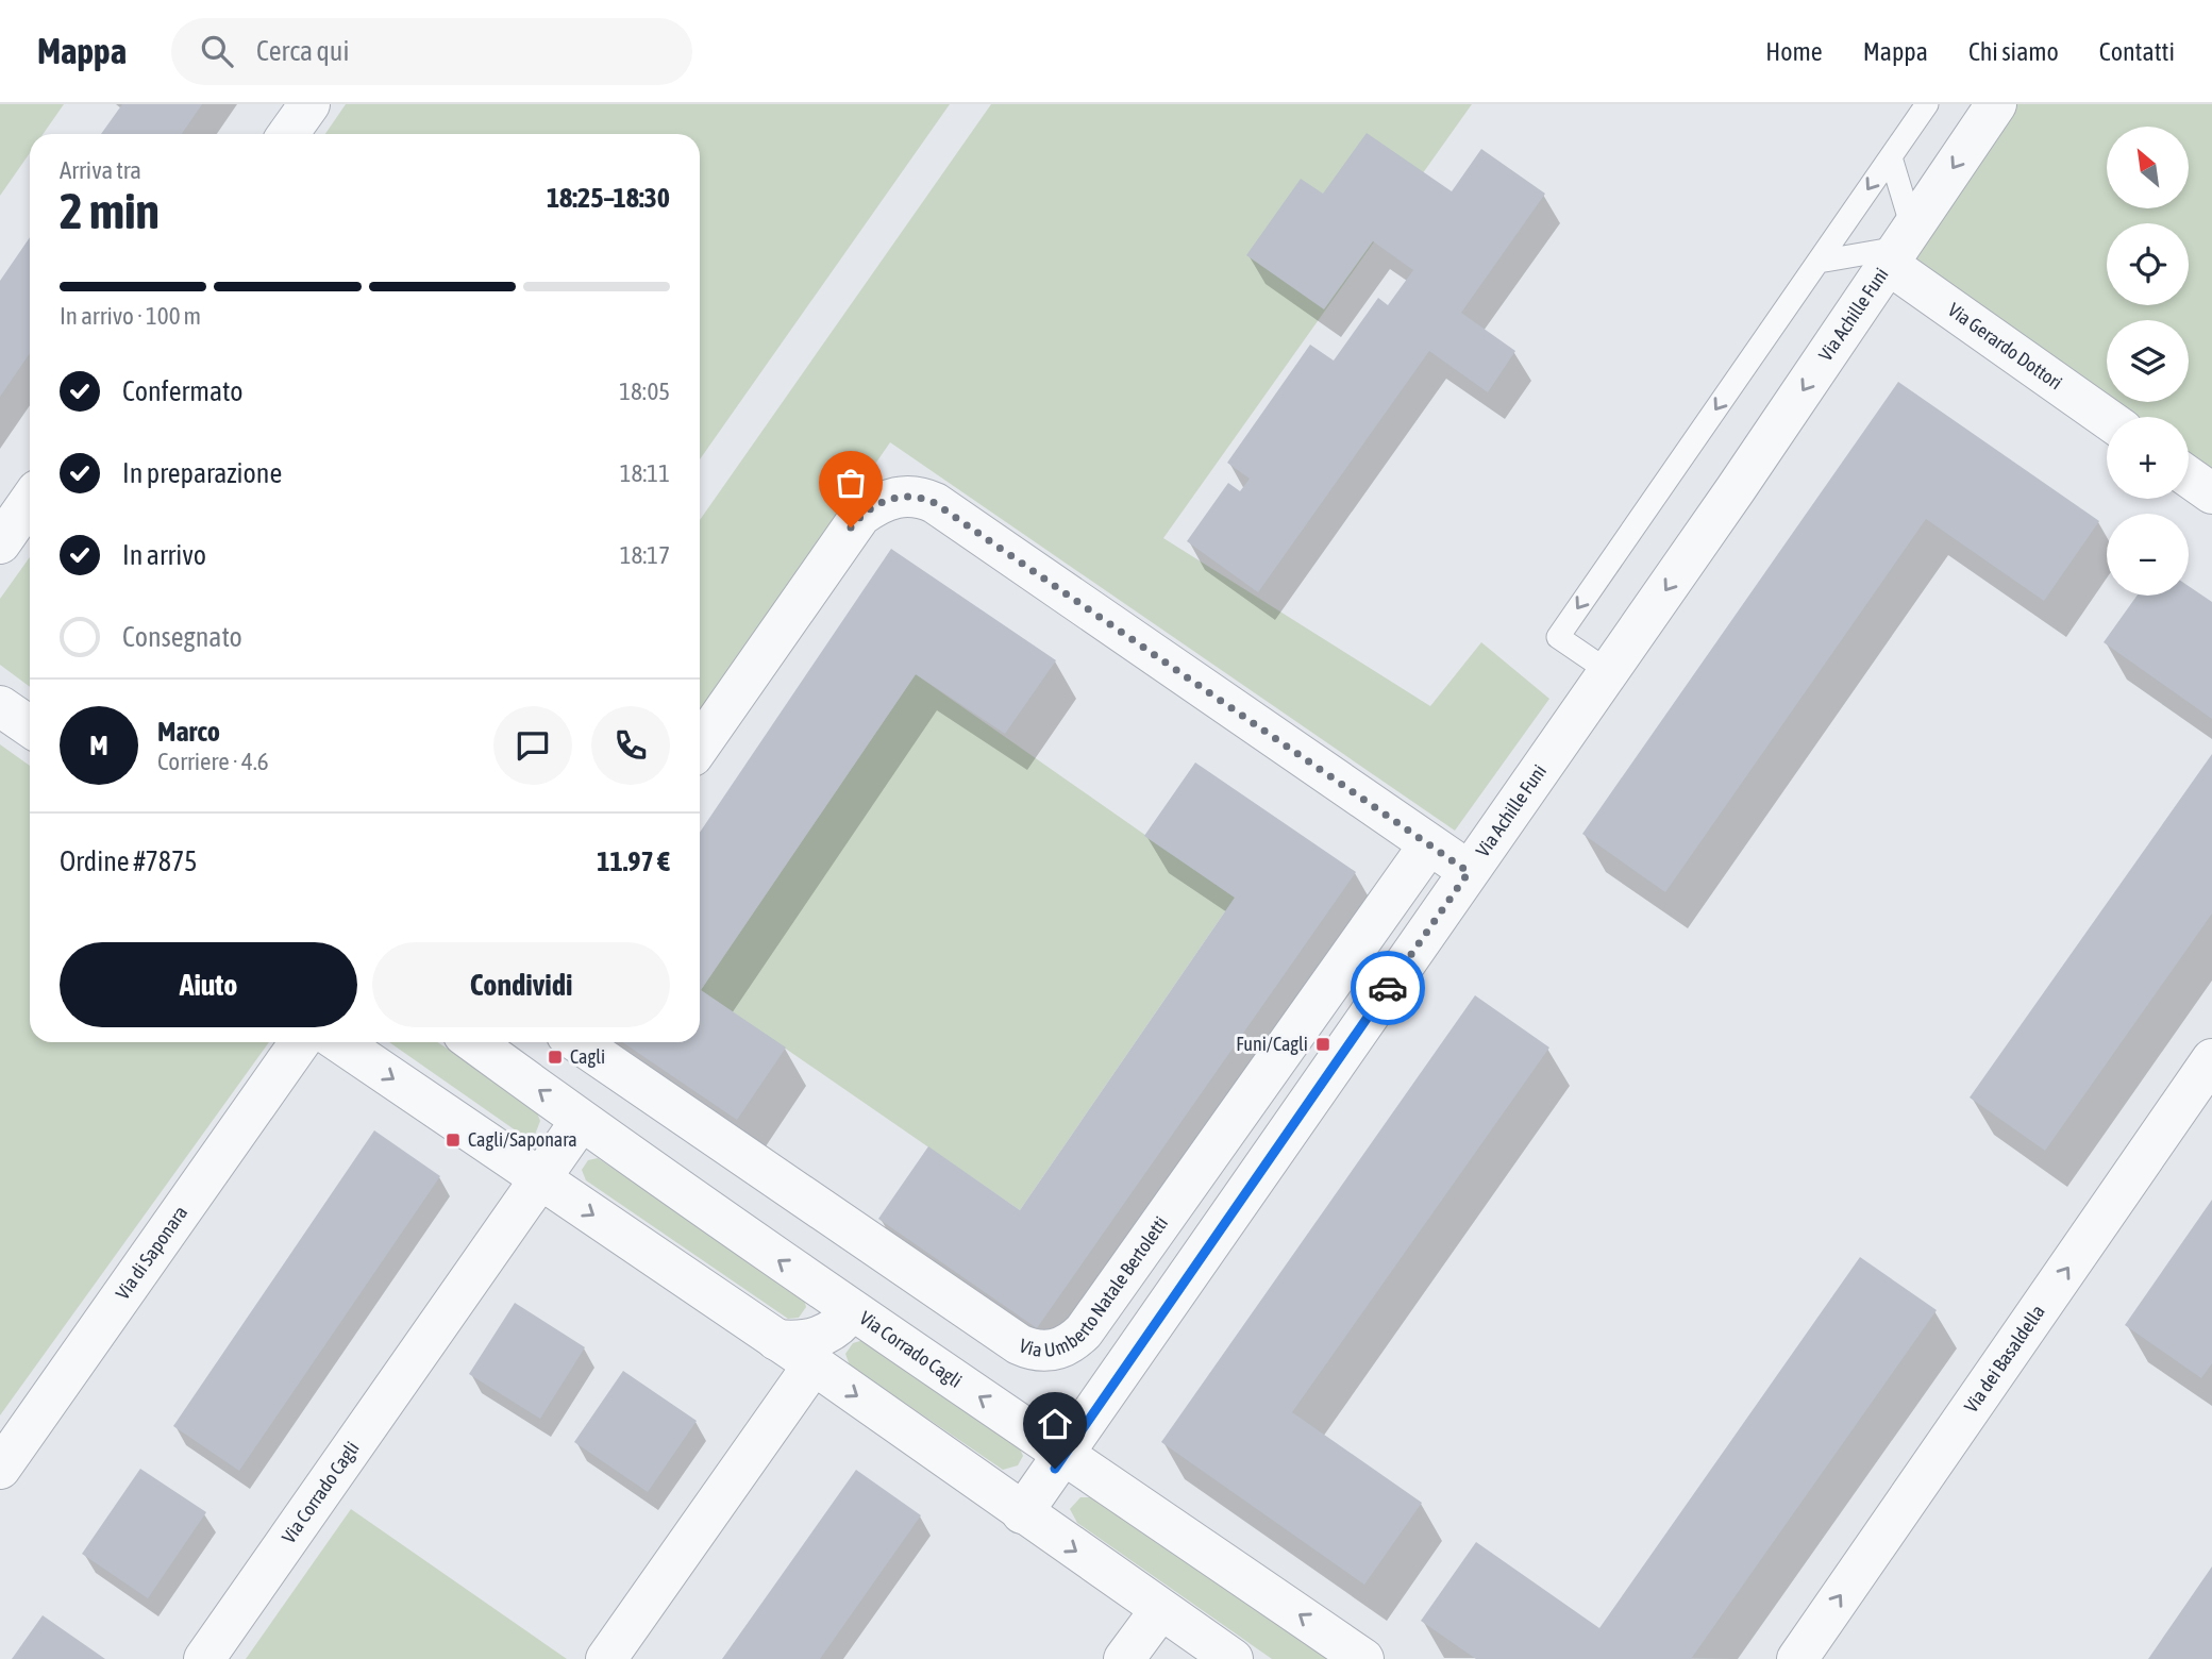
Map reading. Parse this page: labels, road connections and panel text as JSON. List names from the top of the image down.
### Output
{
  "streets": {
    "street": [
      "Via Achille Funi",
      "Via Gerardo Dottori",
      "Via di Saponara",
      "Via Umberto Natale Bertoletti",
      "Via Corrado Cagli",
      "Via dei Basaldella"
    ]
  },
  "crossings": [
    ["Via Achille Funi", "Via Gerardo Dottori"],
    ["Via Achille Funi", "Via Corrado Cagli"]
  ],
  "one_way": ["Via Achille Funi", "Via dei Basaldella"],
  "places": {
    "transit": ["Funi/Cagli", "Cagli", "Cagli/Saponara"]
  },
  "north": "top left",
  "page": {
    "header": "Mappa",
    "search": "Cerca qui",
    "nav": [
      "Home",
      "Mappa",
      "Chi siamo",
      "Contatti"
    ],
    "map_buttons": ["+", "−"],
    "heading": ["2 min", "Arriva tra", "18:25–18:30"],
    "panel": [
      "Marco",
      "Corriere · 4.6",
      "Ordine #7875",
      "11.97 €"
    ],
    "bar": "In arrivo · 100 m",
    "list": [
      ["Confermato", "18:05"],
      ["In preparazione", "18:11"],
      ["In arrivo", "18:17"],
      "Consegnato"
    ],
    "round": "M",
    "buttons": ["Aiuto", "Condividi"]
  }
}
